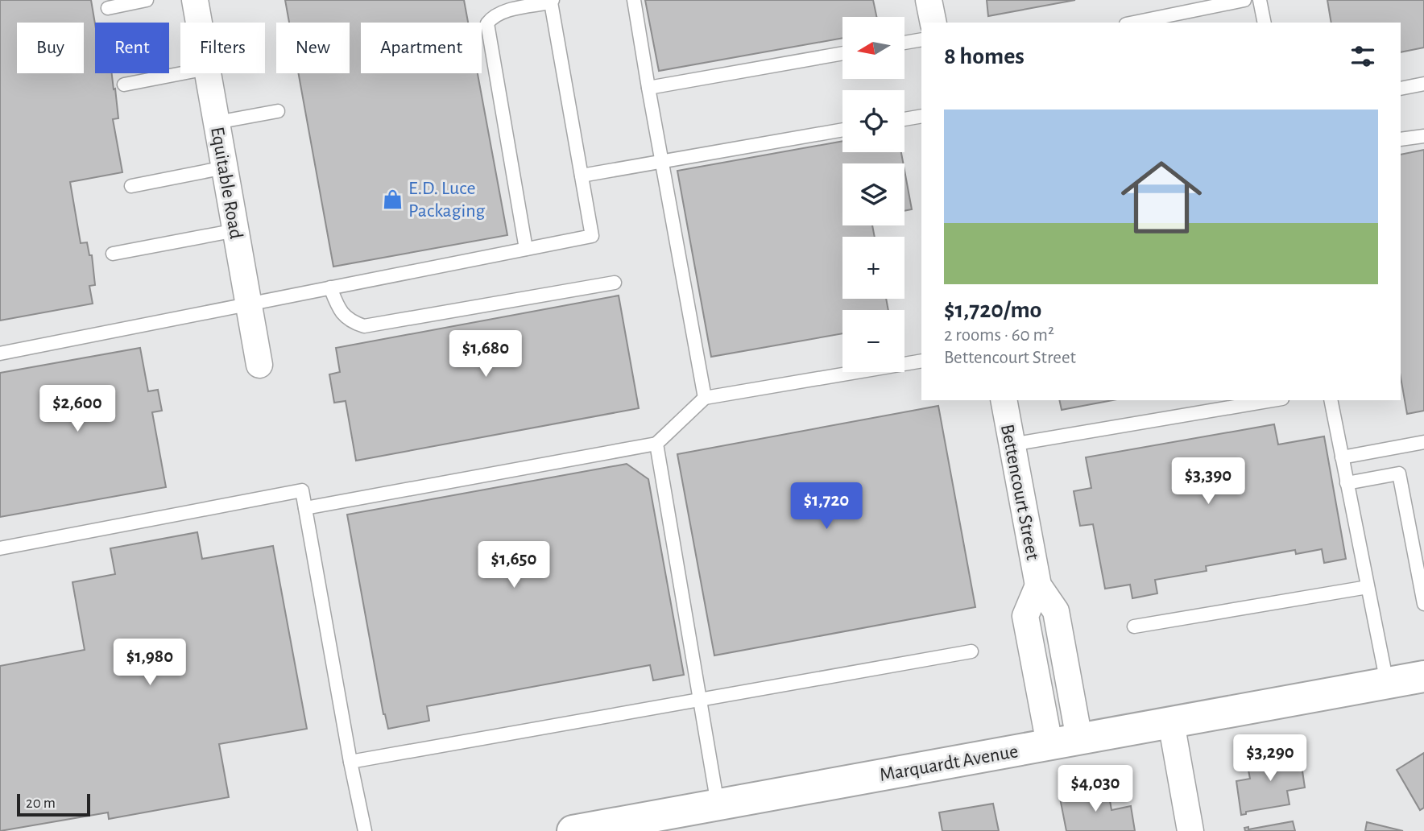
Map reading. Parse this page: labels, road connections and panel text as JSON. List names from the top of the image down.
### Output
{
  "streets": {
    "main road": ["Marquardt Avenue"],
    "street": ["Equitable Road", "Bettencourt Street"]
  },
  "crossings": [
    ["Bettencourt Street", "Marquardt Avenue"]
  ],
  "places": {
    "shop": ["E.D. Luce Packaging"]
  },
  "scale_bar": "20 m",
  "north": "left",
  "page": {
    "map_buttons": ["+", "−"],
    "chip": [
      "Buy",
      "Rent",
      "Filters",
      "New",
      "Apartment"
    ],
    "heading": "8 homes",
    "list": [
      {
        "name": "$1,720/mo",
        "note": "2 rooms · 60 m² · Bettencourt Street"
      }
    ],
    "price": [
      "$1,680",
      "$2,600",
      "$3,390",
      "$1,720",
      "$1,650",
      "$1,980",
      "$3,290",
      "$4,030"
    ],
    "scale": "20 m"
  }
}
